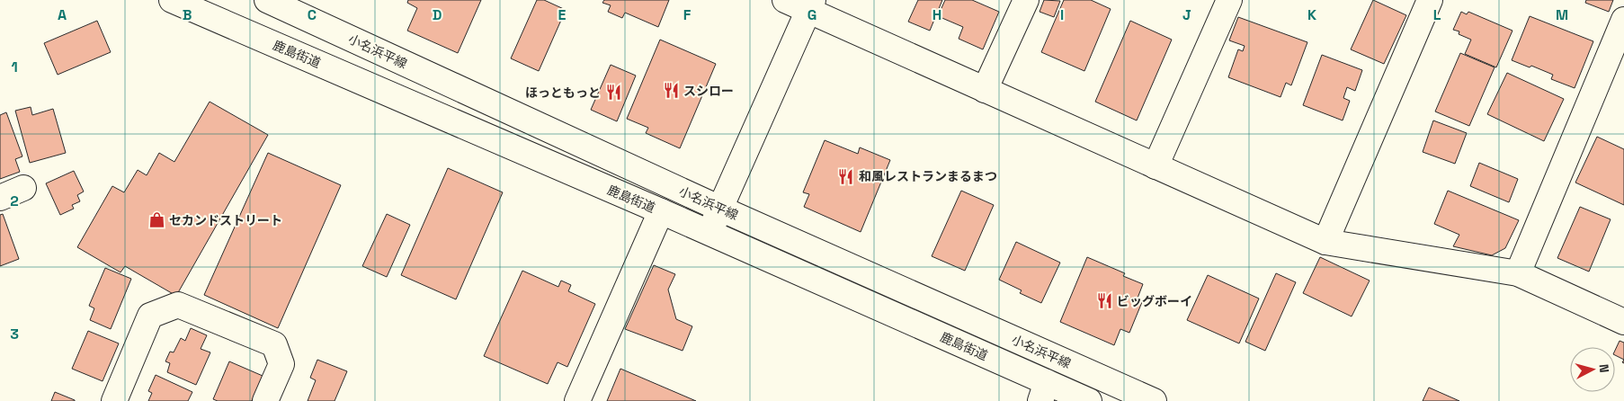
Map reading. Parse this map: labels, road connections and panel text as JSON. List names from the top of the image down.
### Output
{
  "streets": {
    "street": ["小名浜平線", "鹿島街道"]
  },
  "places": {
    "restaurant": [
      "スシロー",
      "ほっともっと",
      "和風レストランまるまつ",
      "ビッグボーイ"
    ],
    "shop": ["セカンドストリート"]
  },
  "north": "right",
  "grid": {
    "columns": [
      "A",
      "B",
      "C",
      "D",
      "E",
      "F",
      "G",
      "H",
      "I",
      "J",
      "K",
      "L",
      "M"
    ],
    "rows": ["1", "2", "3"]
  }
}
